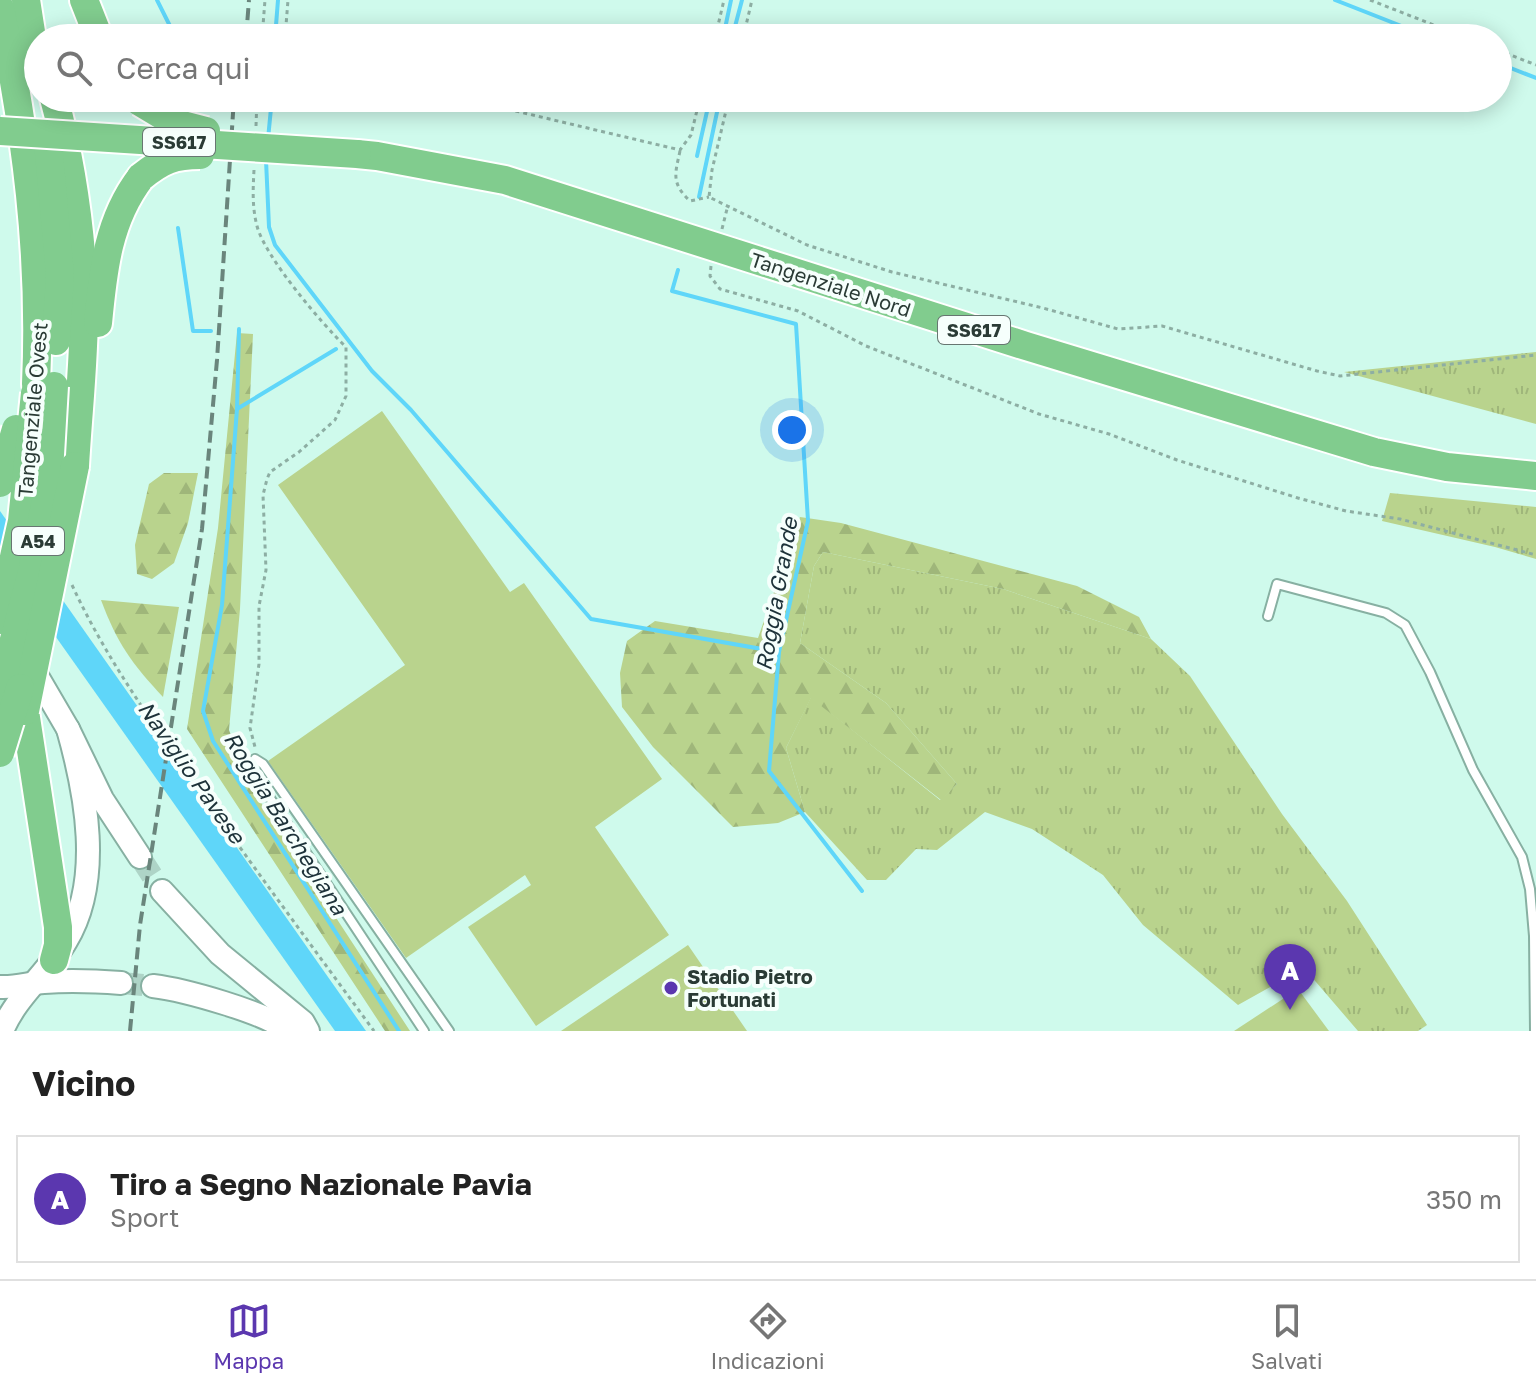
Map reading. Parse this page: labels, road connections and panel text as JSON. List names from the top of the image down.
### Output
{
  "streets": {
    "highway": [
      "SS617",
      "Tangenziale Nord",
      "Tangenziale Ovest",
      "A54"
    ]
  },
  "crossings": [
    ["SS617", "Tangenziale Nord"]
  ],
  "water": ["Roggia Grande", "Naviglio Pavese", "Roggia Barchegiana"],
  "places": ["Stadio Pietro Fortunati"],
  "page": {
    "search": "Cerca qui",
    "pins": "A",
    "heading": "Vicino",
    "list": [
      {
        "mark": "A",
        "name": "Tiro a Segno Nazionale Pavia",
        "note": "Sport",
        "value": "350 m"
      }
    ],
    "nav": ["Mappa", "Indicazioni", "Salvati"]
  }
}
